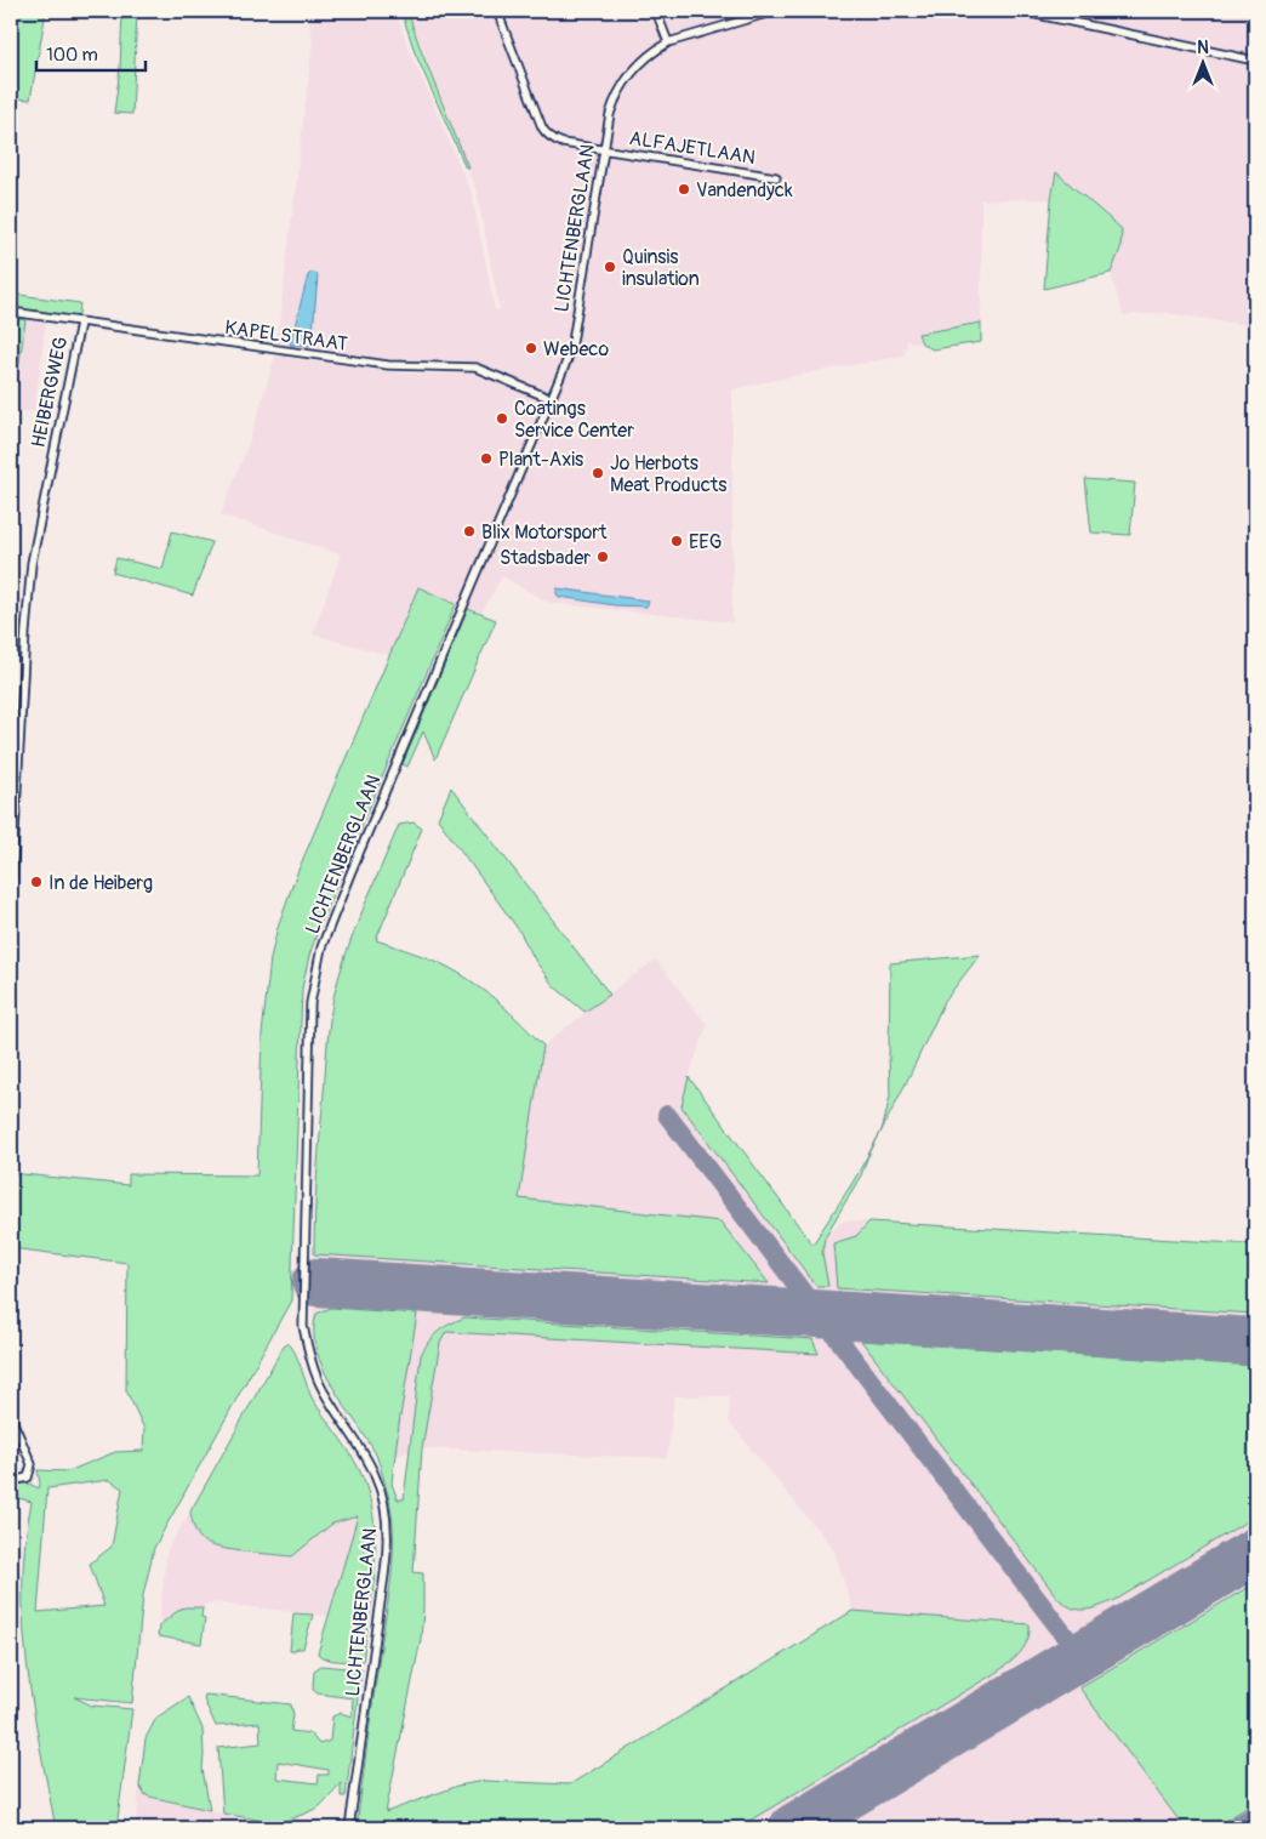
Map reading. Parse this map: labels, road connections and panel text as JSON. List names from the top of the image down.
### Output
{
  "streets": {
    "street": [
      "ALFAJETLAAN",
      "LICHTENBERGLAAN",
      "KAPELSTRAAT",
      "HEIBERGWEG"
    ]
  },
  "crossings": [
    ["ALFAJETLAAN", "LICHTENBERGLAAN"],
    ["LICHTENBERGLAAN", "KAPELSTRAAT"],
    ["KAPELSTRAAT", "HEIBERGWEG"]
  ],
  "places": [
    "Vandendyck",
    "Quinsis insulation",
    "Webeco",
    "Coatings Service Center",
    "Plant-Axis",
    "Jo Herbots Meat Products",
    "Blix Motorsport",
    "EEG",
    "Stadsbader",
    "In de Heiberg"
  ],
  "scale_bar": "100 m",
  "north": "top"
}
